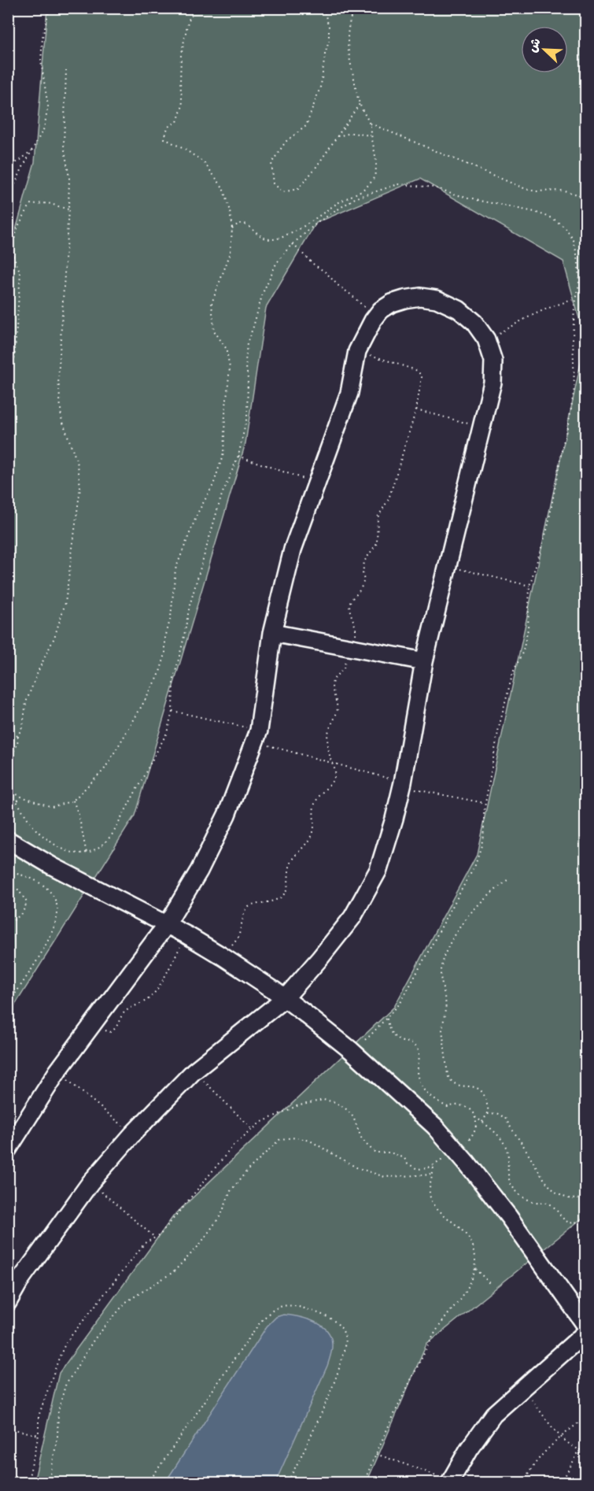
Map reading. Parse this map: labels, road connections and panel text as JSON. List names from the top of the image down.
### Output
{
  "north": "top left"
}
